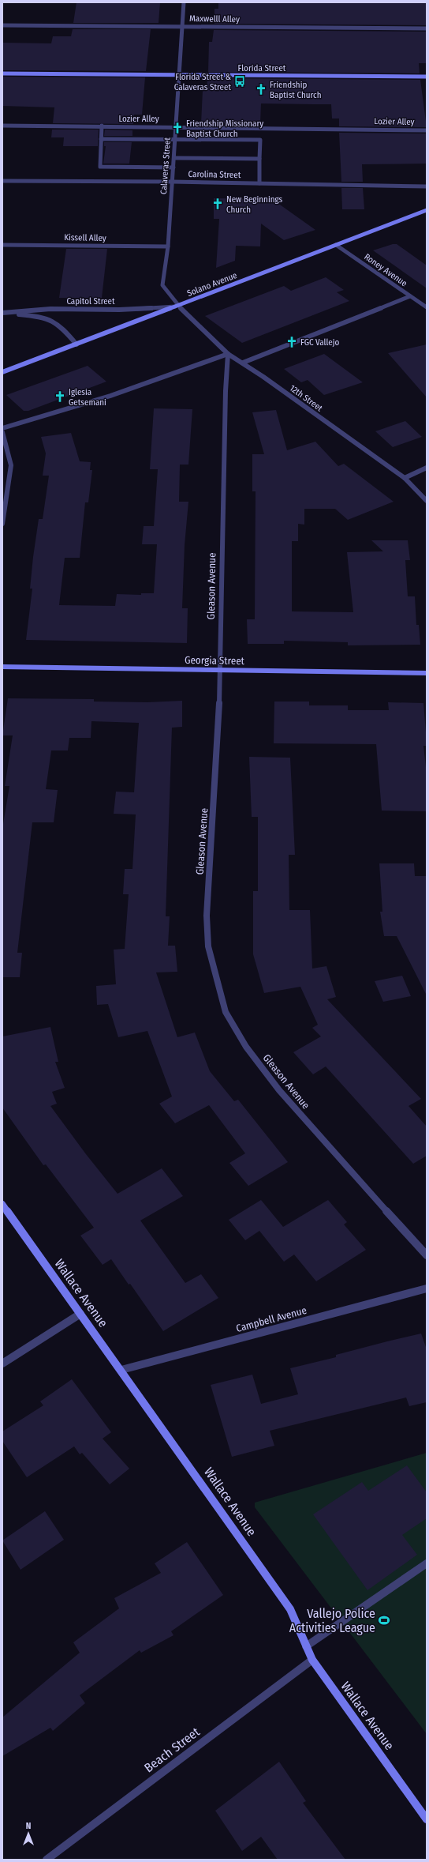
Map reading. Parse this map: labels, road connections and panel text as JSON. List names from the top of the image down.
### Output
{
  "streets": {
    "street": [
      "Maxwelll Alley",
      "Florida Street",
      "Lozier Alley",
      "Calaveras Street",
      "Carolina Street",
      "Kissell Alley",
      "Roney Avenue",
      "Solano Avenue",
      "Capitol Street",
      "12th Street",
      "Gleason Avenue",
      "Georgia Street",
      "Wallace Avenue",
      "Campbell Avenue",
      "Beach Street"
    ]
  },
  "crossings": [
    ["Maxwelll Alley", "Calaveras Street"],
    ["Florida Street", "Calaveras Street"],
    ["Lozier Alley", "Calaveras Street"],
    ["Calaveras Street", "Carolina Street"],
    ["Calaveras Street", "Kissell Alley"],
    ["Calaveras Street", "Solano Avenue"],
    ["Calaveras Street", "Capitol Street"],
    ["Calaveras Street", "12th Street"],
    ["Roney Avenue", "Solano Avenue"],
    ["Solano Avenue", "Capitol Street"],
    ["Solano Avenue", "12th Street"],
    ["Capitol Street", "12th Street"],
    ["12th Street", "Gleason Avenue"],
    ["Gleason Avenue", "Georgia Street"],
    ["Wallace Avenue", "Campbell Avenue"],
    ["Wallace Avenue", "Beach Street"]
  ],
  "places": {
    "bus stop": ["Florida Street & Calaveras Street"],
    "church": [
      "Friendship Baptist Church",
      "Friendship Missionary Baptist Church",
      "New Beginnings Church",
      "FGC Vallejo",
      "Iglesia Getsemani"
    ],
    "sports": ["Vallejo Police Activities League"]
  },
  "north": "top"
}
